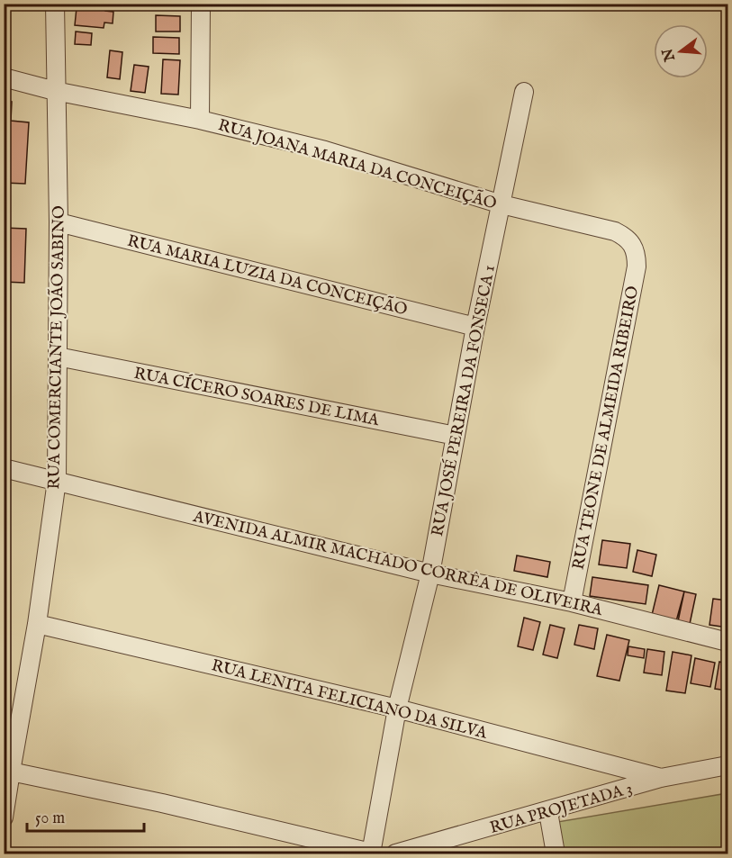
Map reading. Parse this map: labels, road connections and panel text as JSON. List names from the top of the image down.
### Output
{
  "streets": {
    "street": [
      "RUA JOANA MARIA DA CONCEIÇÃO",
      "RUA MARIA LUZIA DA CONCEIÇÃO",
      "RUA COMERCIANTE JOÃO SABINO",
      "RUA CÍCERO SOARES DE LIMA",
      "RUA JOSÉ PEREIRA DA FONSECA 1",
      "RUA TEONE DE ALMEIDA RIBEIRO",
      "AVENIDA ALMIR MACHADO CORRÊA DE OLIVEIRA",
      "RUA LENITA FELICIANO DA SILVA",
      "RUA PROJETADA 3"
    ]
  },
  "crossings": [
    ["RUA JOANA MARIA DA CONCEIÇÃO", "RUA COMERCIANTE JOÃO SABINO"],
    ["RUA JOANA MARIA DA CONCEIÇÃO", "RUA JOSÉ PEREIRA DA FONSECA 1"],
    ["RUA JOANA MARIA DA CONCEIÇÃO", "RUA TEONE DE ALMEIDA RIBEIRO"],
    ["RUA MARIA LUZIA DA CONCEIÇÃO", "RUA COMERCIANTE JOÃO SABINO"],
    ["RUA MARIA LUZIA DA CONCEIÇÃO", "RUA JOSÉ PEREIRA DA FONSECA 1"],
    ["RUA COMERCIANTE JOÃO SABINO", "RUA CÍCERO SOARES DE LIMA"],
    ["RUA COMERCIANTE JOÃO SABINO", "AVENIDA ALMIR MACHADO CORRÊA DE OLIVEIRA"],
    ["RUA COMERCIANTE JOÃO SABINO", "RUA LENITA FELICIANO DA SILVA"],
    ["RUA CÍCERO SOARES DE LIMA", "RUA JOSÉ PEREIRA DA FONSECA 1"],
    ["RUA JOSÉ PEREIRA DA FONSECA 1", "AVENIDA ALMIR MACHADO CORRÊA DE OLIVEIRA"],
    ["RUA JOSÉ PEREIRA DA FONSECA 1", "RUA LENITA FELICIANO DA SILVA"],
    ["RUA TEONE DE ALMEIDA RIBEIRO", "AVENIDA ALMIR MACHADO CORRÊA DE OLIVEIRA"],
    ["RUA LENITA FELICIANO DA SILVA", "RUA PROJETADA 3"]
  ],
  "scale_bar": "50 m",
  "north": "left"
}
